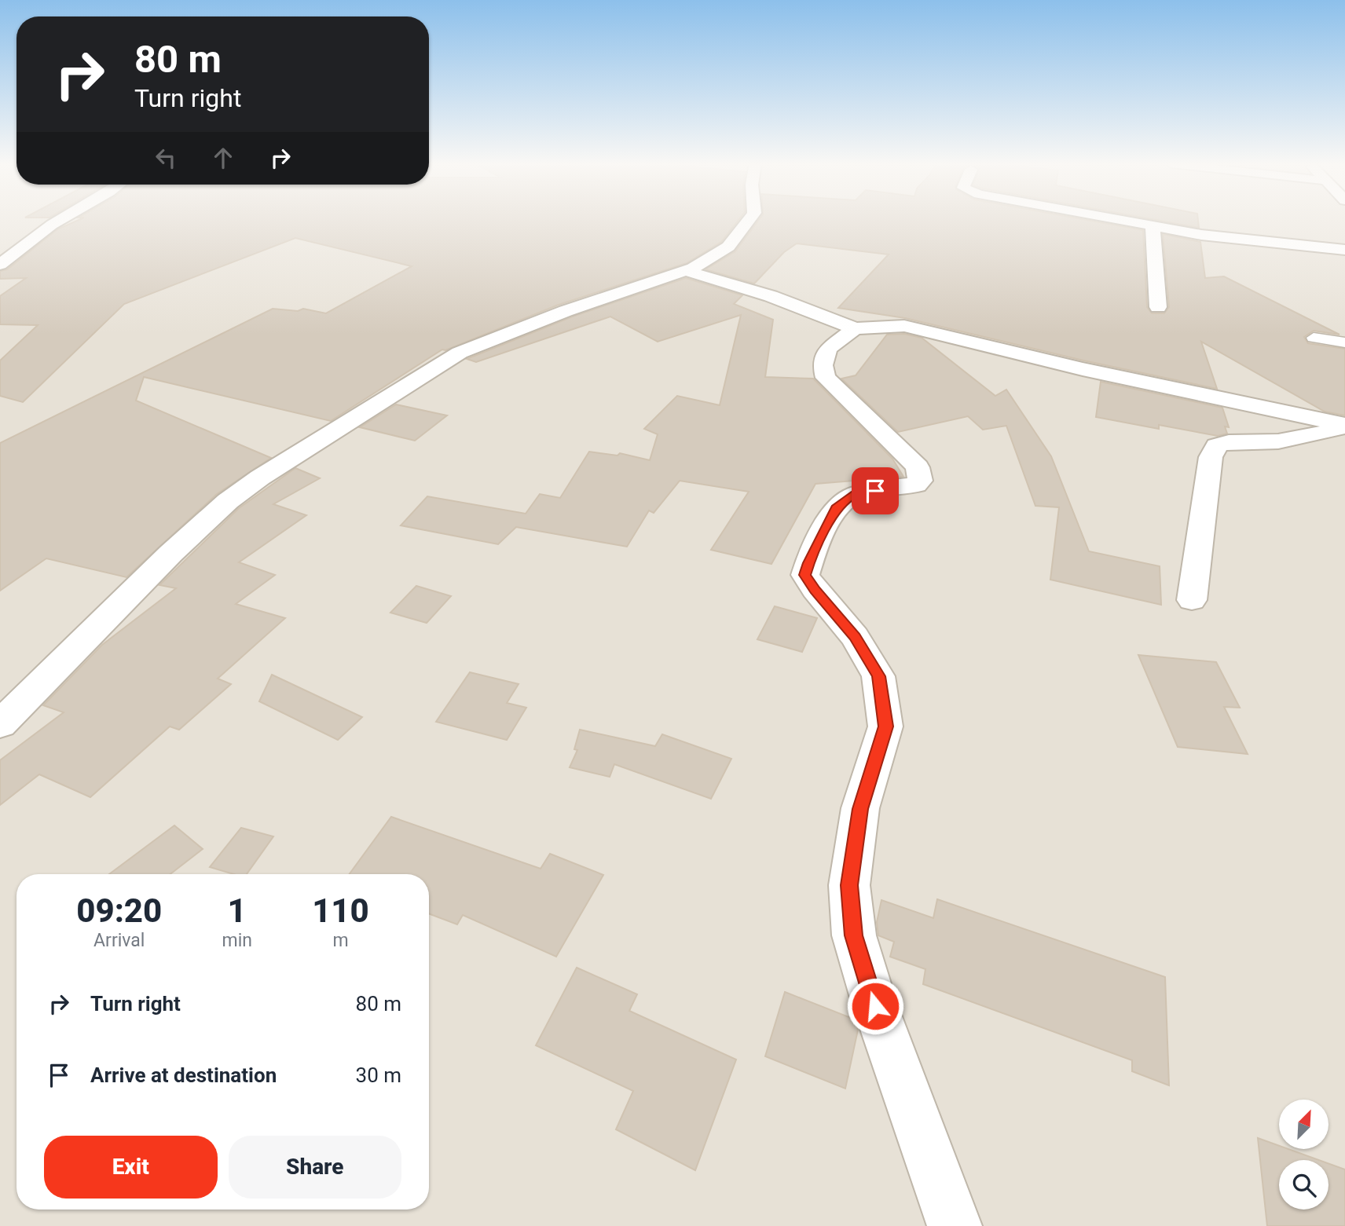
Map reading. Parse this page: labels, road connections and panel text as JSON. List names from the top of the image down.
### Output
{
  "north": "top right",
  "page": {
    "turn": ["80 m", "Turn right"],
    "eta": [
      "09:20",
      "Arrival",
      "1",
      "min",
      "110",
      "m"
    ],
    "list": [
      {
        "name": "Turn right",
        "value": "80 m"
      },
      {
        "name": "Arrive at destination",
        "value": "30 m"
      }
    ],
    "buttons": ["Exit", "Share"]
  }
}
